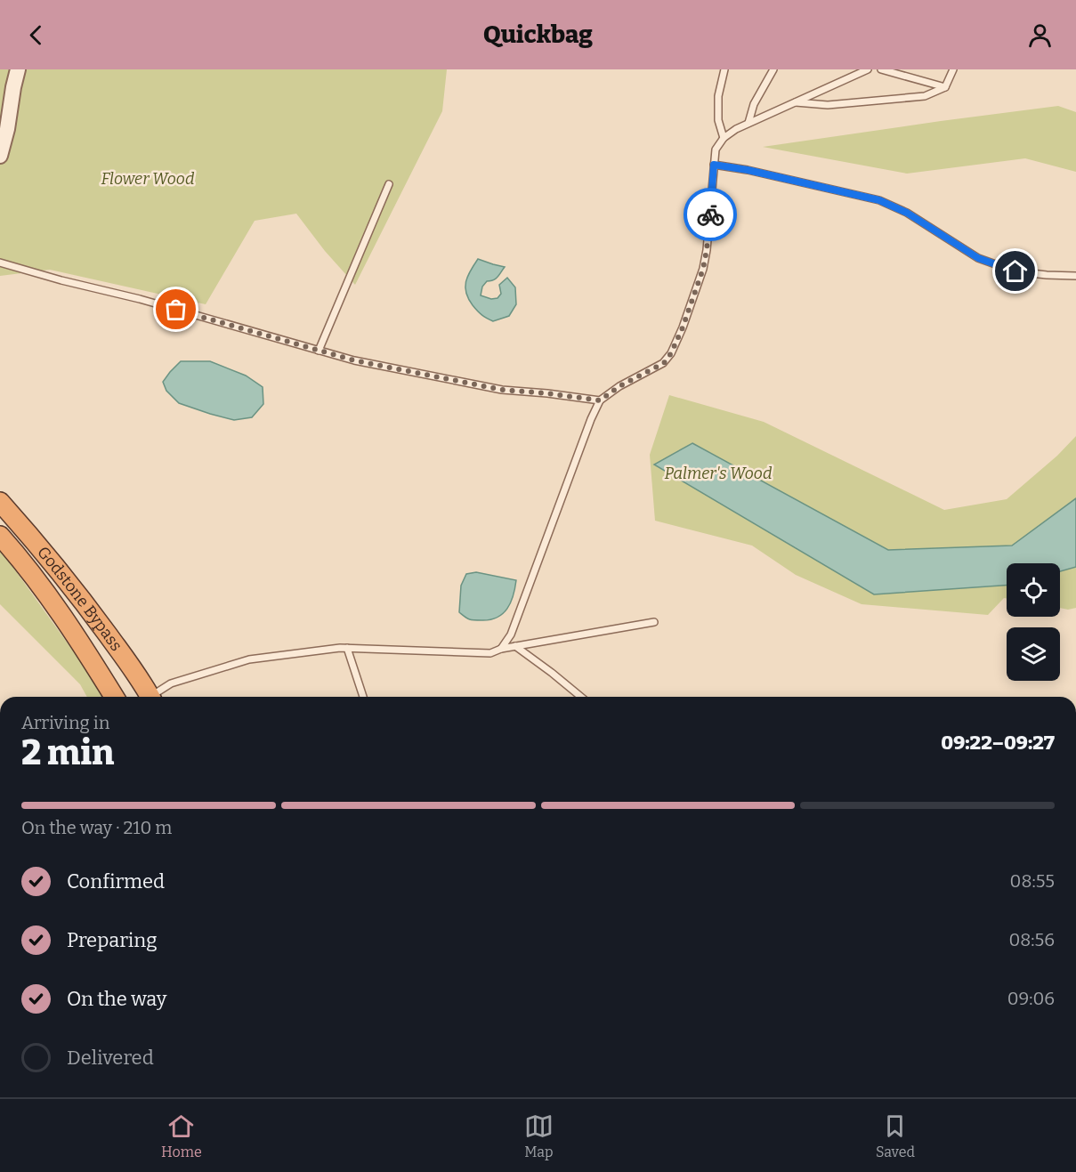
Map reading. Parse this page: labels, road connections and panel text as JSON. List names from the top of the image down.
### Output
{
  "streets": {
    "highway": ["Godstone Bypass"]
  },
  "parks": ["Flower Wood", "Palmer's Wood"],
  "page": {
    "header": "Quickbag",
    "heading": ["2 min", "Arriving in", "09:22–09:27"],
    "bar": "On the way · 210 m",
    "list": [
      ["Confirmed", "08:55"],
      ["Preparing", "08:56"],
      ["On the way", "09:06"],
      "Delivered"
    ],
    "tabs": ["Home", "Map", "Saved"]
  }
}
